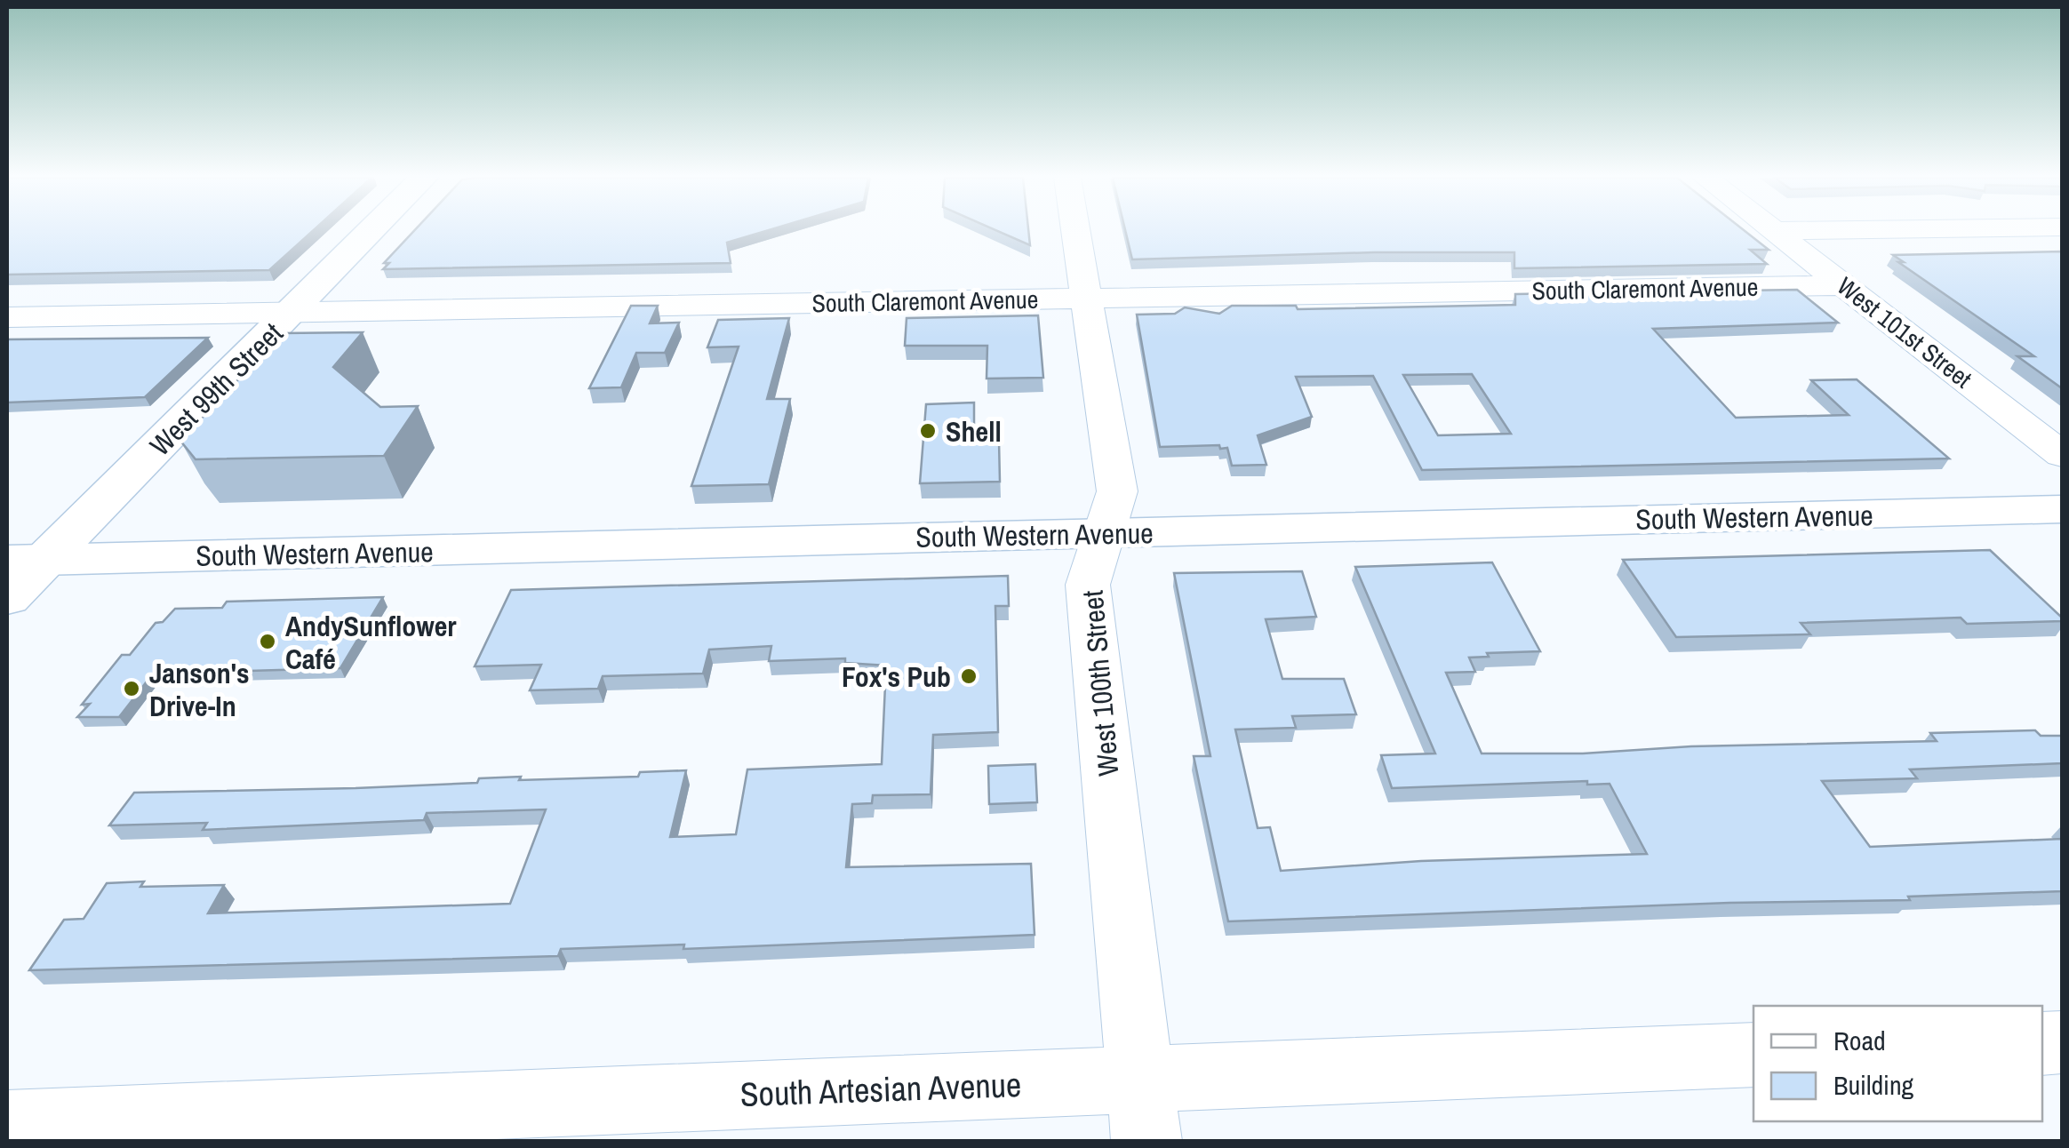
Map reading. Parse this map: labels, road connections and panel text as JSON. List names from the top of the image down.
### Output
{
  "streets": {
    "main road": ["West 99th Street", "South Western Avenue"],
    "street": [
      "South Claremont Avenue",
      "West 101st Street",
      "West 100th Street",
      "South Artesian Avenue"
    ]
  },
  "crossings": [
    ["South Claremont Avenue", "West 101st Street"],
    ["South Claremont Avenue", "West 99th Street"],
    ["South Claremont Avenue", "West 100th Street"],
    ["West 99th Street", "South Western Avenue"],
    ["South Western Avenue", "West 100th Street"],
    ["West 100th Street", "South Artesian Avenue"]
  ],
  "places": [
    "Shell",
    "AndySunflower Café",
    "Fox's Pub",
    "Janson's Drive-In"
  ],
  "legend": ["Road", "Building"]
}
